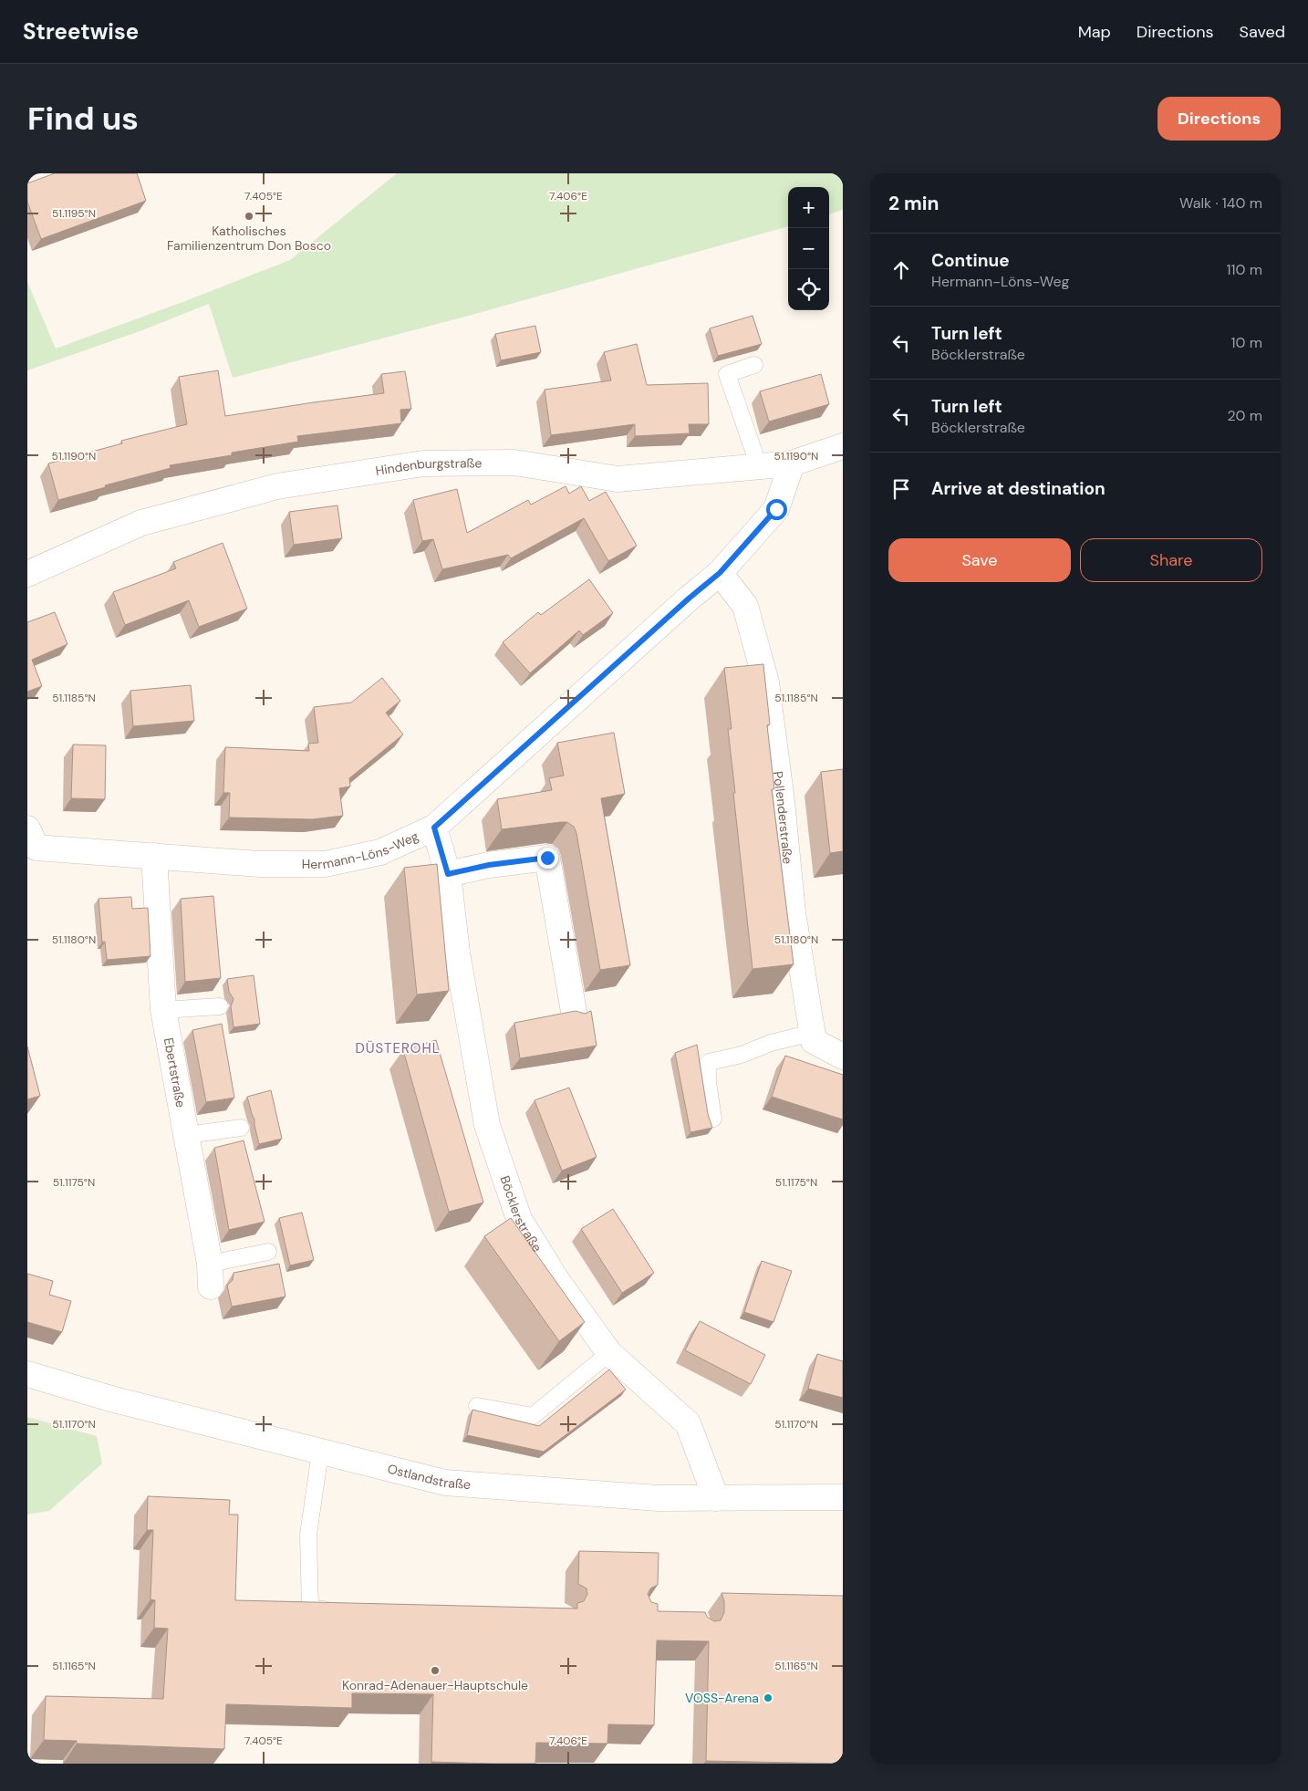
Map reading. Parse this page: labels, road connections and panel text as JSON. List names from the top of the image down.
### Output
{
  "streets": {
    "street": [
      "Hindenburgstraße",
      "Pollenderstraße",
      "Hermann-Löns-Weg",
      "Ebertstraße",
      "Böcklerstraße",
      "Ostlandstraße"
    ]
  },
  "crossings": [
    ["Hindenburgstraße", "Hermann-Löns-Weg"],
    ["Pollenderstraße", "Hermann-Löns-Weg"],
    ["Hermann-Löns-Weg", "Ebertstraße"],
    ["Hermann-Löns-Weg", "Böcklerstraße"],
    ["Böcklerstraße", "Ostlandstraße"]
  ],
  "districts": ["DÜSTEROHL"],
  "places": ["Katholisches Familienzentrum Don Bosco", "Konrad-Adenauer-Hauptschule", "VOSS-Arena"],
  "page": {
    "header": "Streetwise",
    "nav": ["Map", "Directions", "Saved"],
    "buttons": [
      "Directions",
      ["Save", "Share"]
    ],
    "title": "Find us",
    "heading": ["2 min", "Walk · 140 m"],
    "map_buttons": ["+", "−"],
    "list": [
      ["Continue", "Hermann-Löns-Weg", "110 m"],
      ["Turn left", "Böcklerstraße", "10 m"],
      ["Turn left", "Böcklerstraße", "20 m"],
      "Arrive at destination"
    ]
  },
  "coordinates": [
    "7.405°E",
    "7.406°E",
    "51.1195°N",
    "51.1190°N",
    "51.1185°N",
    "51.1180°N",
    "51.1175°N",
    "51.1170°N",
    "51.1165°N"
  ]
}
